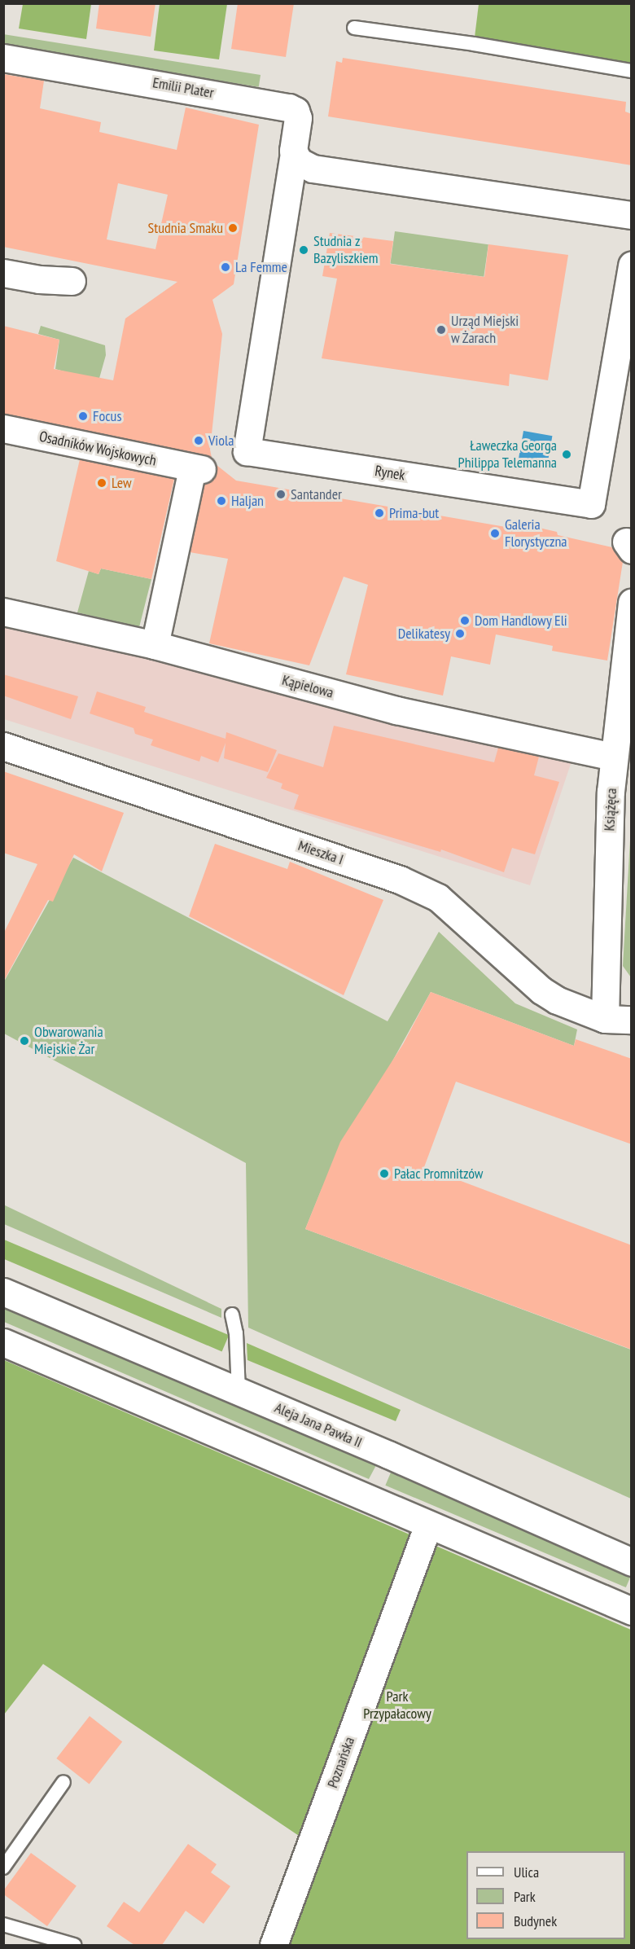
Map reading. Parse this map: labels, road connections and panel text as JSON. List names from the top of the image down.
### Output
{
  "streets": {
    "street": [
      "Emilii Plater",
      "Osadników Wojskowych",
      "Rynek",
      "Kąpielowa",
      "Książęca",
      "Mieszka I",
      "Aleja Jana Pawła II",
      "Poznańska"
    ]
  },
  "crossings": [
    ["Emilii Plater", "Rynek"],
    ["Osadników Wojskowych", "Kąpielowa"],
    ["Kąpielowa", "Książęca"],
    ["Książęca", "Mieszka I"]
  ],
  "parks": ["Park Przypałacowy"],
  "places": [
    "Studnia Smaku",
    "Studnia z Bazyliszkiem",
    "La Femme",
    "Urząd Miejski w Żarach",
    "Focus",
    "Viola",
    "Ławeczka Georga Philippa Telemanna",
    "Lew",
    "Santander",
    "Haljan",
    "Prima-but",
    "Galeria Florystyczna",
    "Dom Handlowy Eli",
    "Delikatesy",
    "Obwarowania Miejskie Żar",
    "Pałac Promnitzów"
  ],
  "legend": ["Ulica", "Park", "Budynek"]
}
